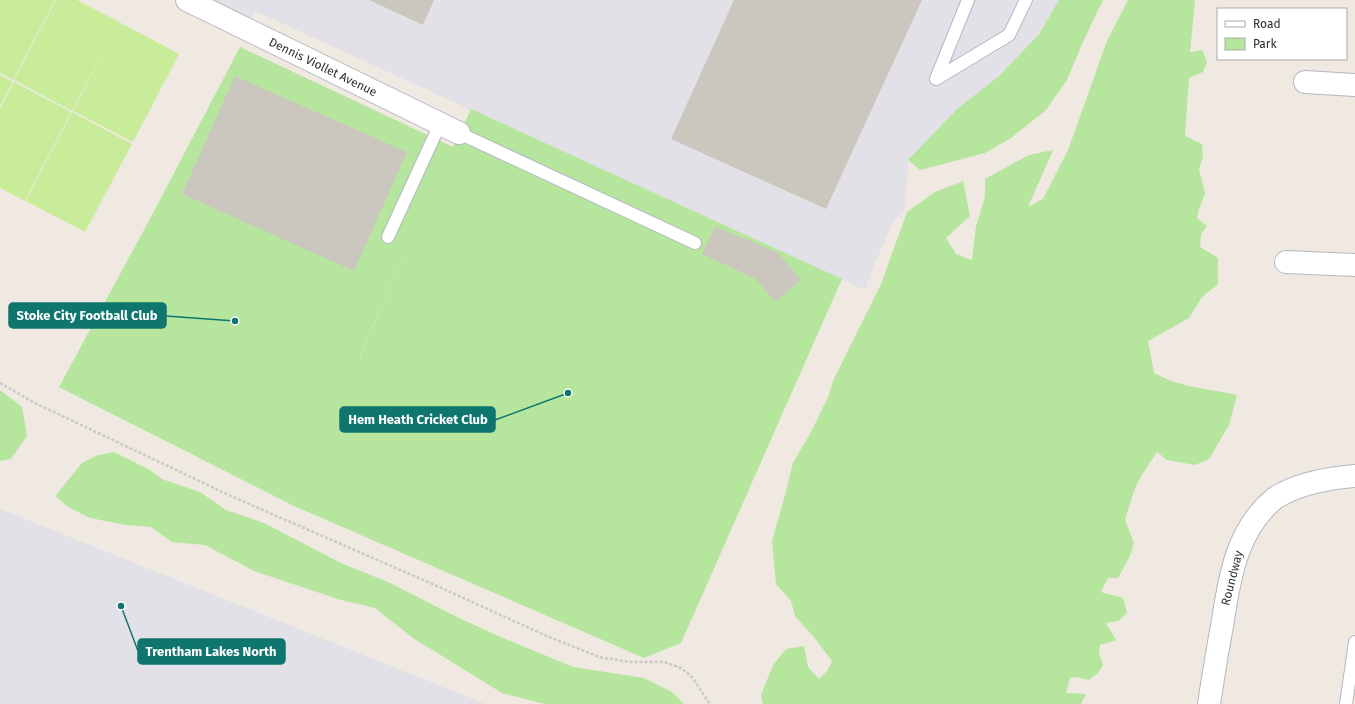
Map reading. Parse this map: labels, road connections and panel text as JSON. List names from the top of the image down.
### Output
{
  "streets": {
    "street": ["Dennis Viollet Avenue", "Roundway"]
  },
  "places": ["Stoke City Football Club", "Hem Heath Cricket Club", "Trentham Lakes North"],
  "legend": ["Road", "Park"]
}
